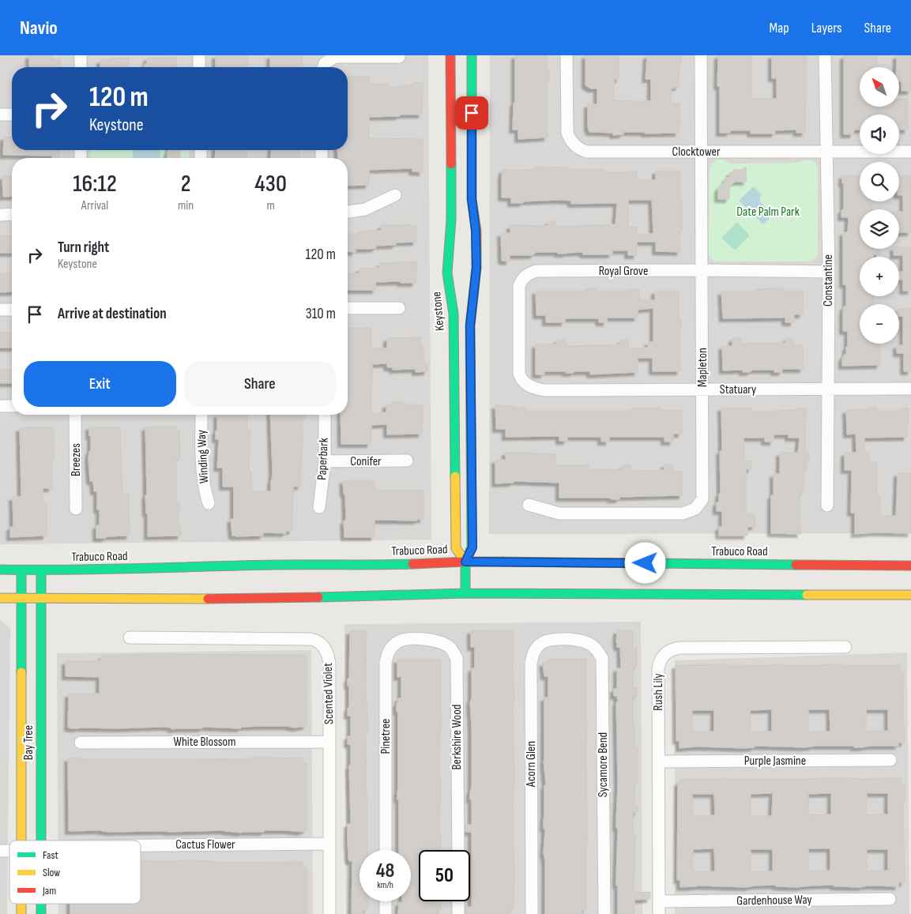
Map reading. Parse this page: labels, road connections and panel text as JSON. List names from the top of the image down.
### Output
{
  "streets": {
    "main road": ["Keystone", "Trabuco Road", "Bay Tree"],
    "street": [
      "Clocktower",
      "Royal Grove",
      "Constantine",
      "Mapleton",
      "Statuary",
      "Winding Way",
      "Paperbark",
      "Breezes",
      "Conifer",
      "Rush Lily",
      "Scented Violet",
      "Pinetree",
      "Berkshire Wood",
      "White Blossom",
      "Purple Jasmine",
      "Acorn Glen",
      "Sycamore Bend",
      "Cactus Flower",
      "Gardenhouse Way"
    ]
  },
  "crossings": [
    ["Clocktower", "Constantine"],
    ["Clocktower", "Mapleton"],
    ["Royal Grove", "Constantine"],
    ["Royal Grove", "Mapleton"],
    ["Royal Grove", "Statuary"],
    ["Constantine", "Statuary"],
    ["Keystone", "Trabuco Road"],
    ["Mapleton", "Statuary"],
    ["Paperbark", "Conifer"],
    ["Trabuco Road", "Bay Tree"],
    ["Rush Lily", "Purple Jasmine"],
    ["Rush Lily", "Gardenhouse Way"],
    ["Scented Violet", "White Blossom"],
    ["Scented Violet", "Cactus Flower"],
    ["Pinetree", "Berkshire Wood"],
    ["Acorn Glen", "Sycamore Bend"]
  ],
  "parks": ["Date Palm Park"],
  "legend": ["Fast", "Slow", "Jam"],
  "north": "top left",
  "page": {
    "header": "Navio",
    "nav": ["Map", "Layers", "Share"],
    "map_buttons": ["+", "−"],
    "turn": ["120 m", "Keystone"],
    "eta": [
      "16:12",
      "Arrival",
      "2",
      "min",
      "430",
      "m"
    ],
    "list": [
      {
        "name": "Turn right",
        "note": "Keystone",
        "value": "120 m"
      },
      {
        "name": "Arrive at destination",
        "value": "310 m"
      }
    ],
    "buttons": ["Exit", "Share"],
    "speed": "48 km/h",
    "limit": "50"
  }
}
